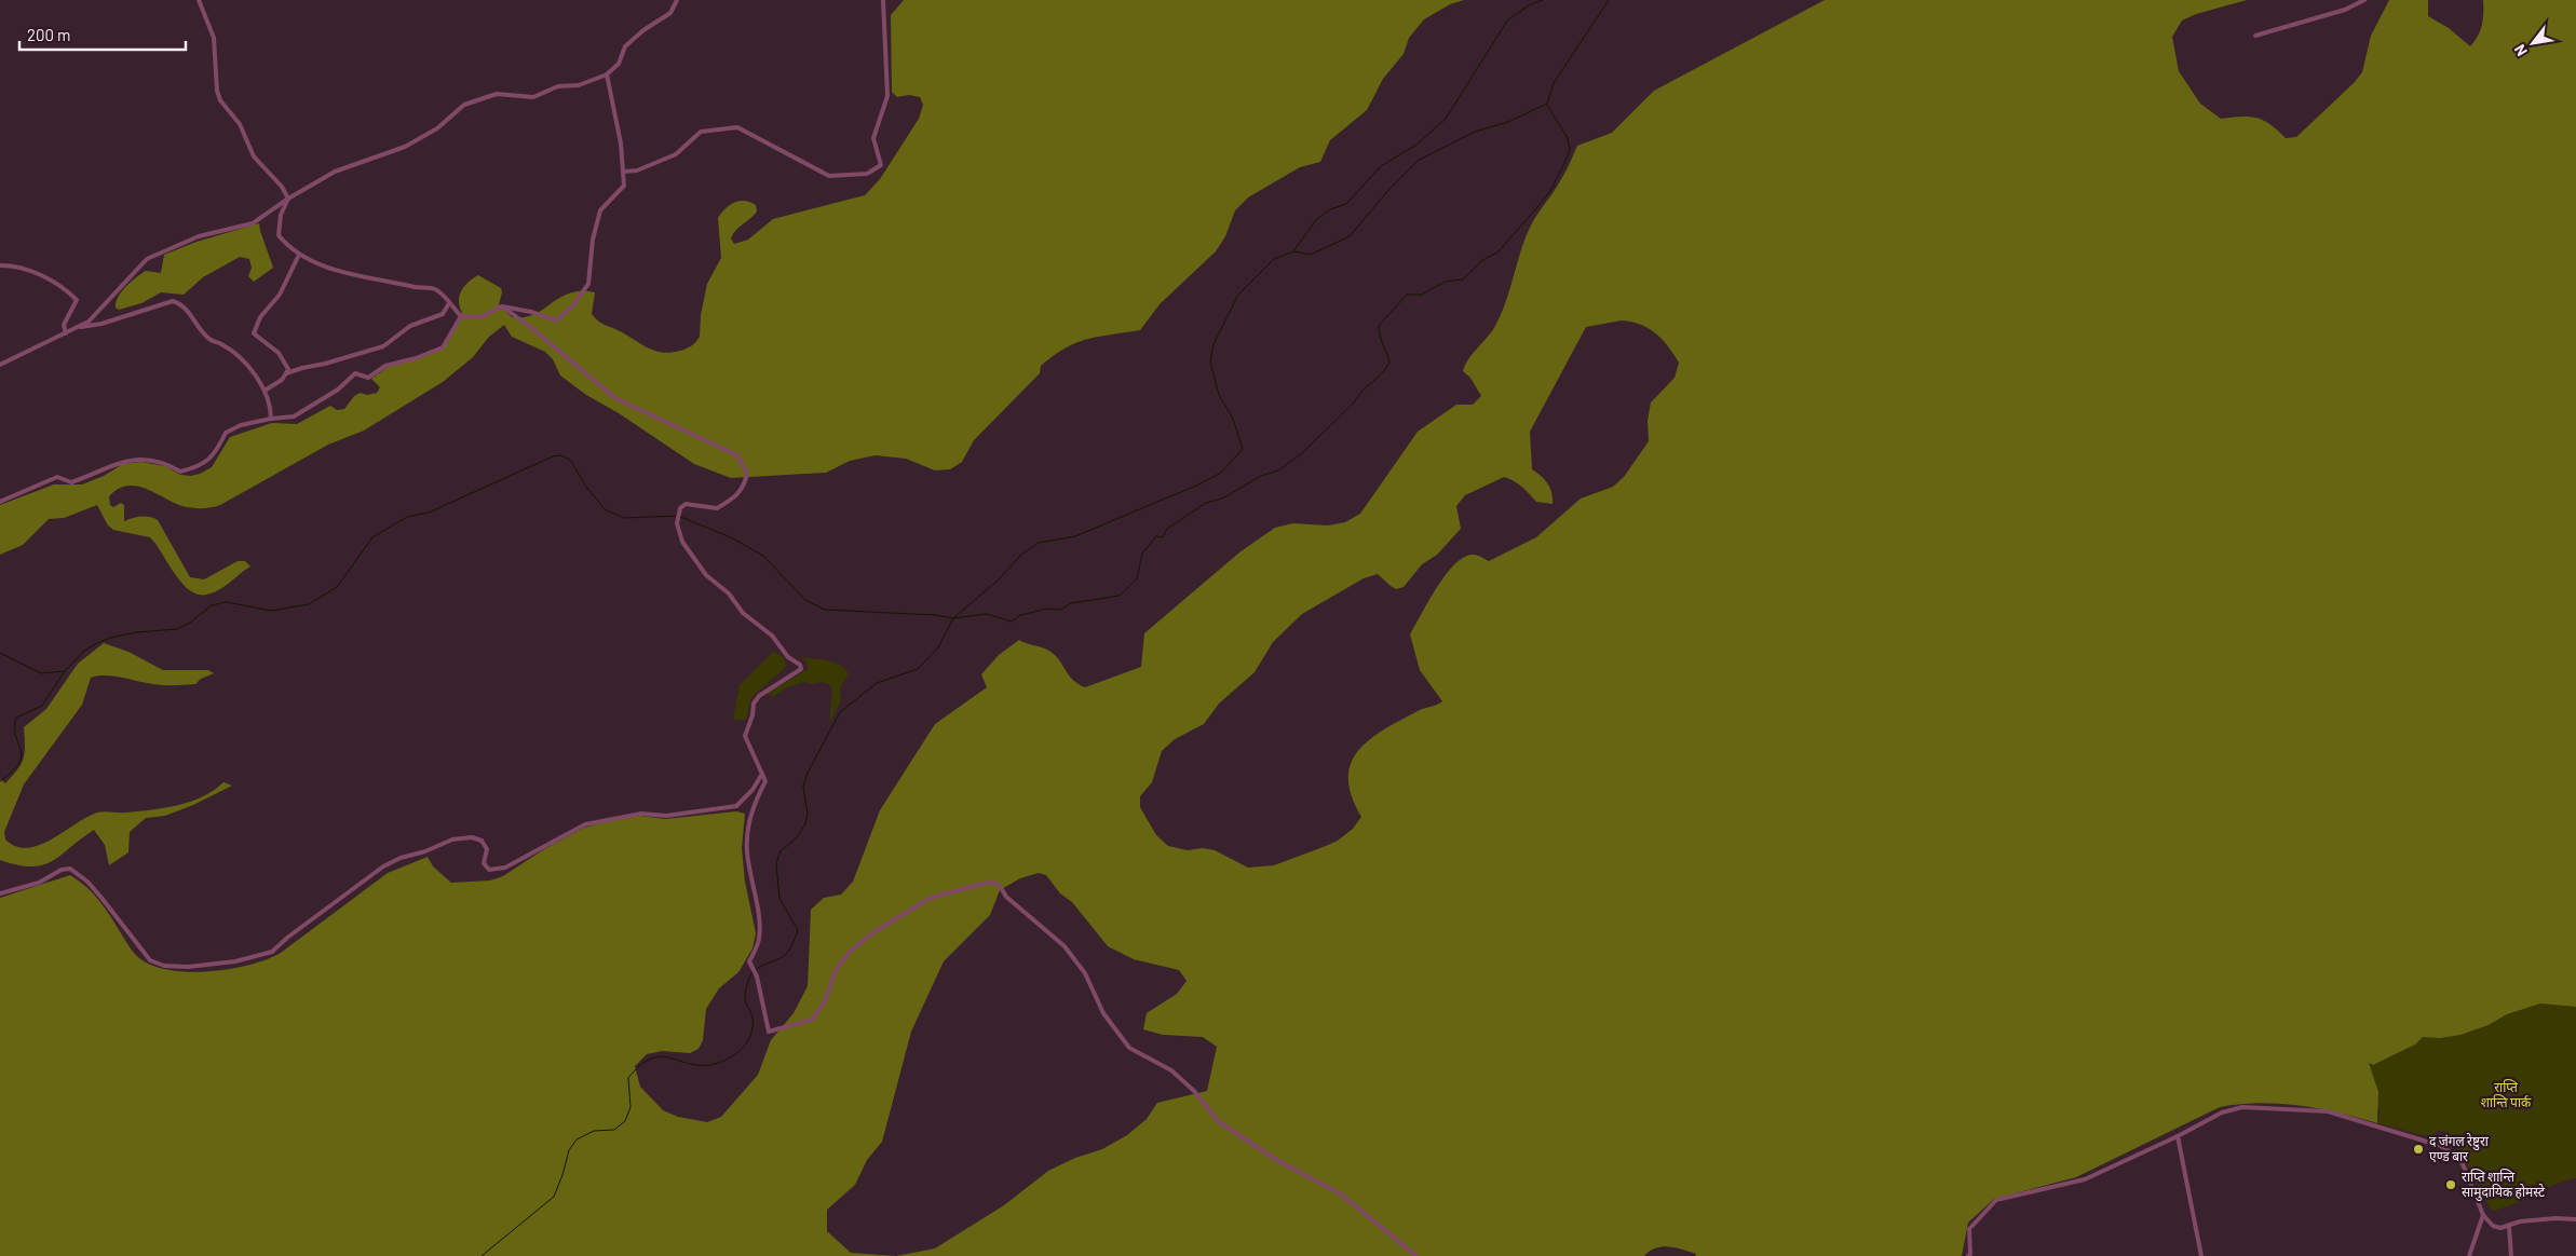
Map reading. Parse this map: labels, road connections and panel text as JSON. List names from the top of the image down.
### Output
{
  "parks": ["राप्ति शान्ति पार्क"],
  "places": ["द जंगल रेष्टुरा एण्ड बार", "राप्ति शान्ति सामुदायिक होमस्टे"],
  "scale_bar": "200 m",
  "north": "bottom left"
}
